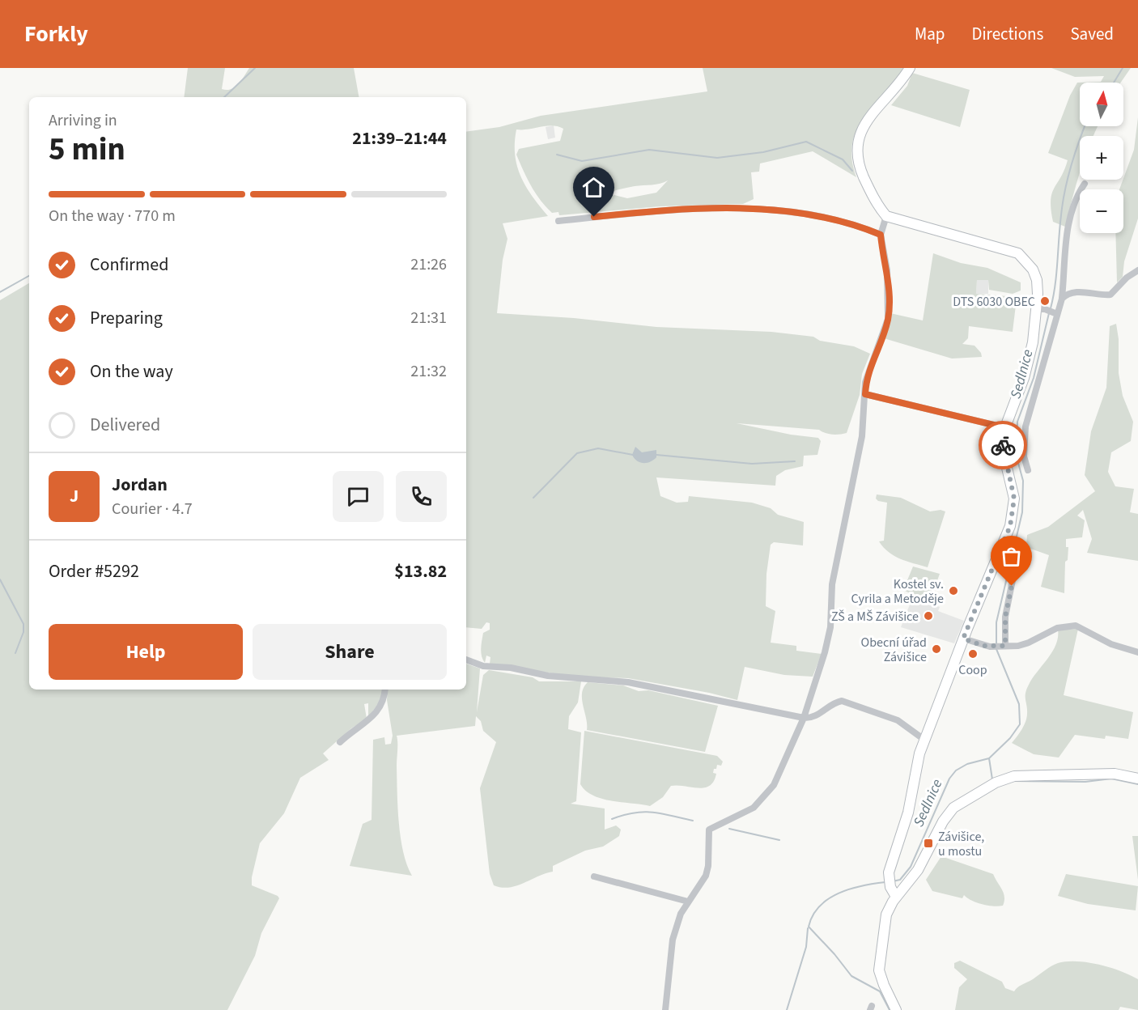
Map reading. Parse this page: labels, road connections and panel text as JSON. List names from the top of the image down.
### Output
{
  "water": ["Sedlnice"],
  "places": {
    "other": [
      "DTS 6030 OBEC",
      "Kostel sv. Cyrila a Metoděje",
      "ZŠ a MŠ Závišice",
      "Obecní úřad Závišice",
      "Coop"
    ],
    "transit": ["Závišice, u mostu"]
  },
  "north": "top",
  "page": {
    "header": "Forkly",
    "nav": ["Map", "Directions", "Saved"],
    "map_buttons": ["+", "−"],
    "heading": ["5 min", "Arriving in", "21:39–21:44"],
    "panel": [
      "Jordan",
      "Courier · 4.7",
      "Order #5292",
      "$13.82"
    ],
    "bar": "On the way · 770 m",
    "list": [
      ["Confirmed", "21:26"],
      ["Preparing", "21:31"],
      ["On the way", "21:32"],
      "Delivered"
    ],
    "round": "J",
    "buttons": ["Help", "Share"]
  }
}
